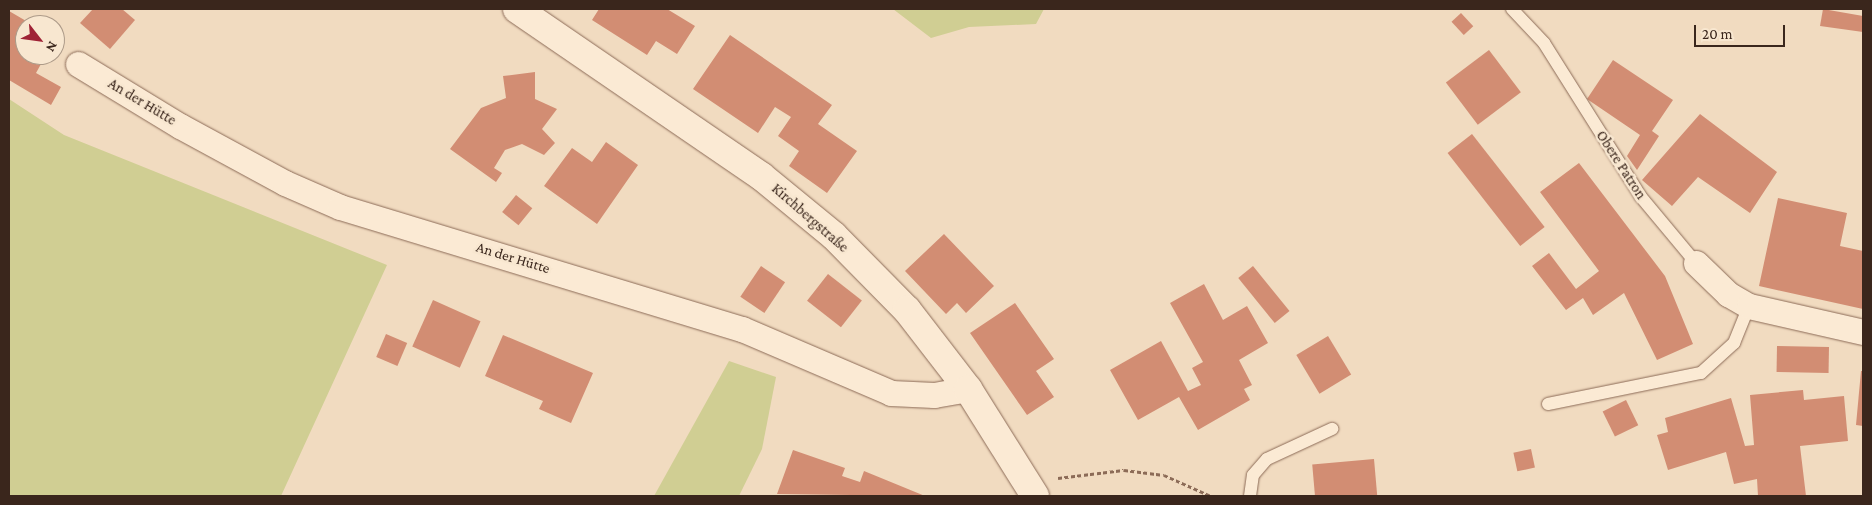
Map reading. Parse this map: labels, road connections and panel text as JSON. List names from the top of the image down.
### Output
{
  "streets": {
    "street": ["An der Hütte", "Obere Patron", "Kirchbergstraße"]
  },
  "crossings": [
    ["An der Hütte", "Kirchbergstraße"]
  ],
  "scale_bar": "20 m",
  "north": "bottom right"
}
